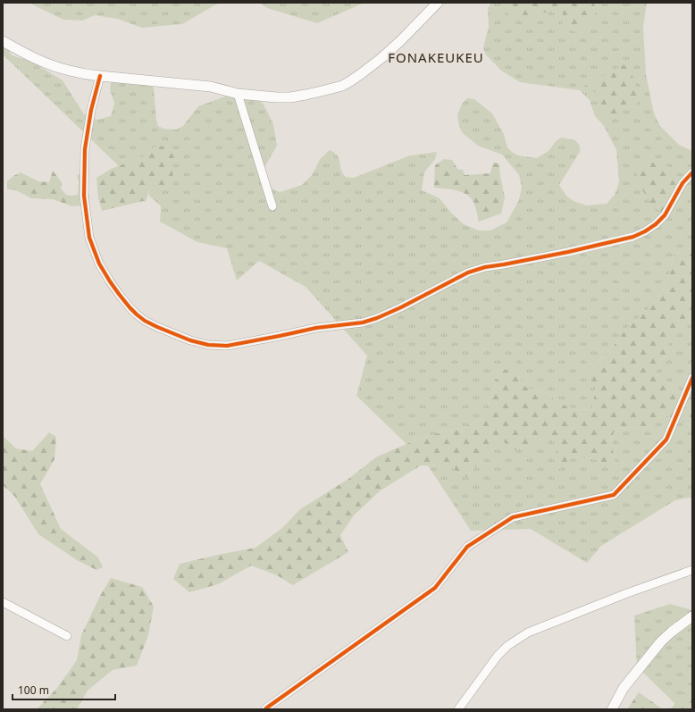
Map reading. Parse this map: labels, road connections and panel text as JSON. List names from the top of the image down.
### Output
{
  "districts": ["FONAKEUKEU"],
  "scale_bar": "100 m"
}
